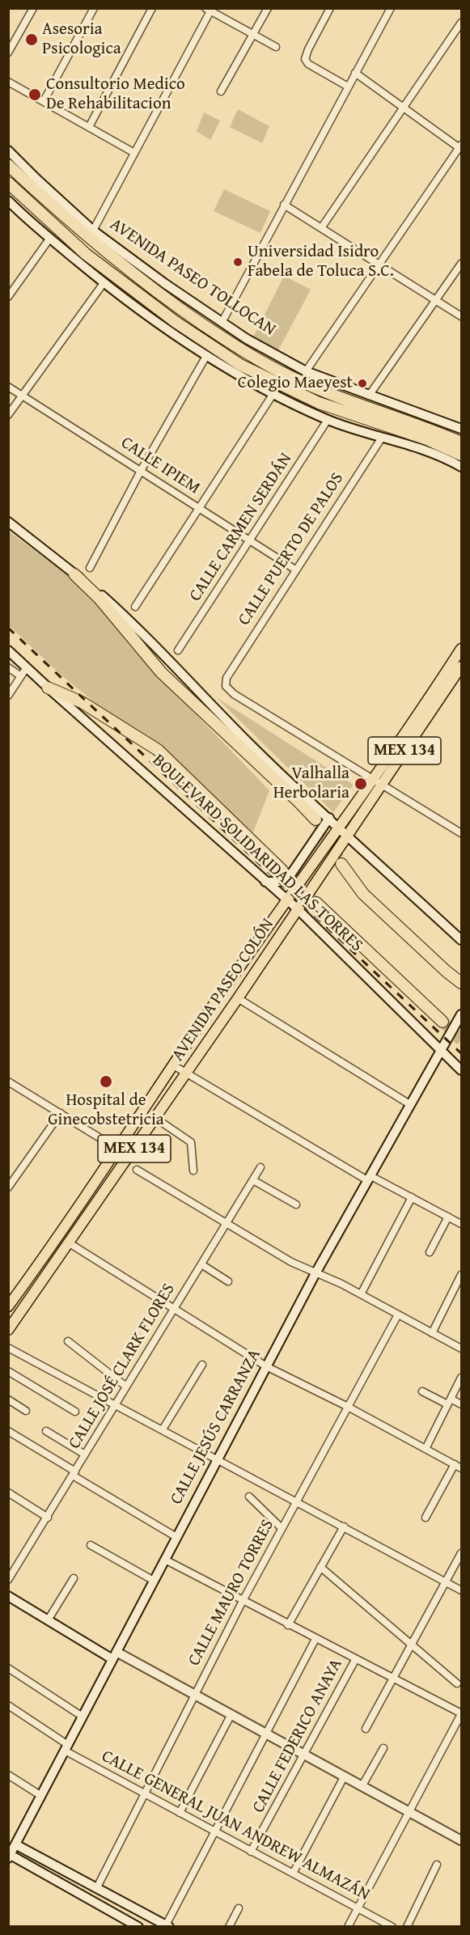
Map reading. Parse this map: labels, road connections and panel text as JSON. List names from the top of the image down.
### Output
{
  "streets": {
    "highway": ["AVENIDA PASEO TOLLOCAN", "BOULEVARD SOLIDARIDAD LAS TORRES"],
    "main road": ["MEX 134", "AVENIDA PASEO COLÓN", "CALLE JESÚS CARRANZA"],
    "street": [
      "CALLE IPIEM",
      "CALLE CARMEN SERDÁN",
      "CALLE PUERTO DE PALOS",
      "CALLE JOSÉ CLARK FLORES",
      "CALLE MAURO TORRES",
      "CALLE FEDERICO ANAYA",
      "CALLE GENERAL JUAN ANDREW ALMAZÁN"
    ]
  },
  "crossings": [
    ["CALLE IPIEM", "CALLE CARMEN SERDÁN"],
    ["CALLE IPIEM", "CALLE PUERTO DE PALOS"],
    ["CALLE PUERTO DE PALOS", "AVENIDA PASEO COLÓN"],
    ["BOULEVARD SOLIDARIDAD LAS TORRES", "AVENIDA PASEO COLÓN"],
    ["BOULEVARD SOLIDARIDAD LAS TORRES", "CALLE JESÚS CARRANZA"],
    ["CALLE JESÚS CARRANZA", "CALLE GENERAL JUAN ANDREW ALMAZÁN"],
    ["CALLE MAURO TORRES", "CALLE GENERAL JUAN ANDREW ALMAZÁN"],
    ["CALLE FEDERICO ANAYA", "CALLE GENERAL JUAN ANDREW ALMAZÁN"]
  ],
  "places": [
    "Asesoria Psicologica",
    "Consultorio Medico De Rehabilitacion",
    "Universidad Isidro Fabela de Toluca S.C.",
    "Colegio Maeyest",
    "Valhalla Herbolaria",
    "Hospital de Ginecobstetricia"
  ]
}
